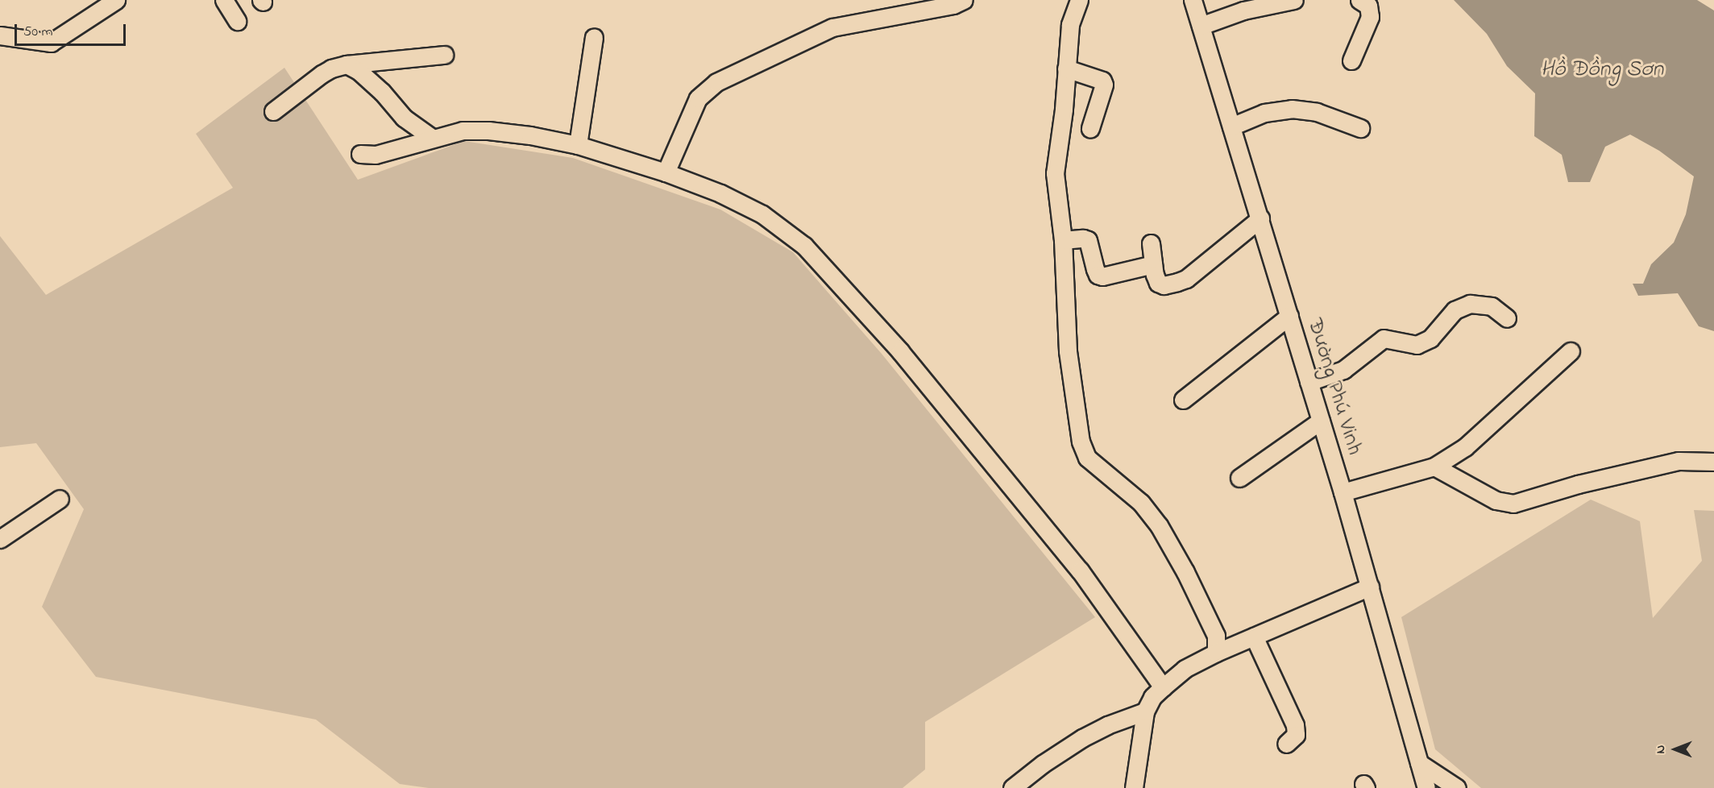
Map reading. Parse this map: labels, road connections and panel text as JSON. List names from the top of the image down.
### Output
{
  "streets": {
    "street": ["Đường Phú Vinh"]
  },
  "water": ["Hồ Đồng Sơn"],
  "scale_bar": "50 m",
  "north": "left"
}
